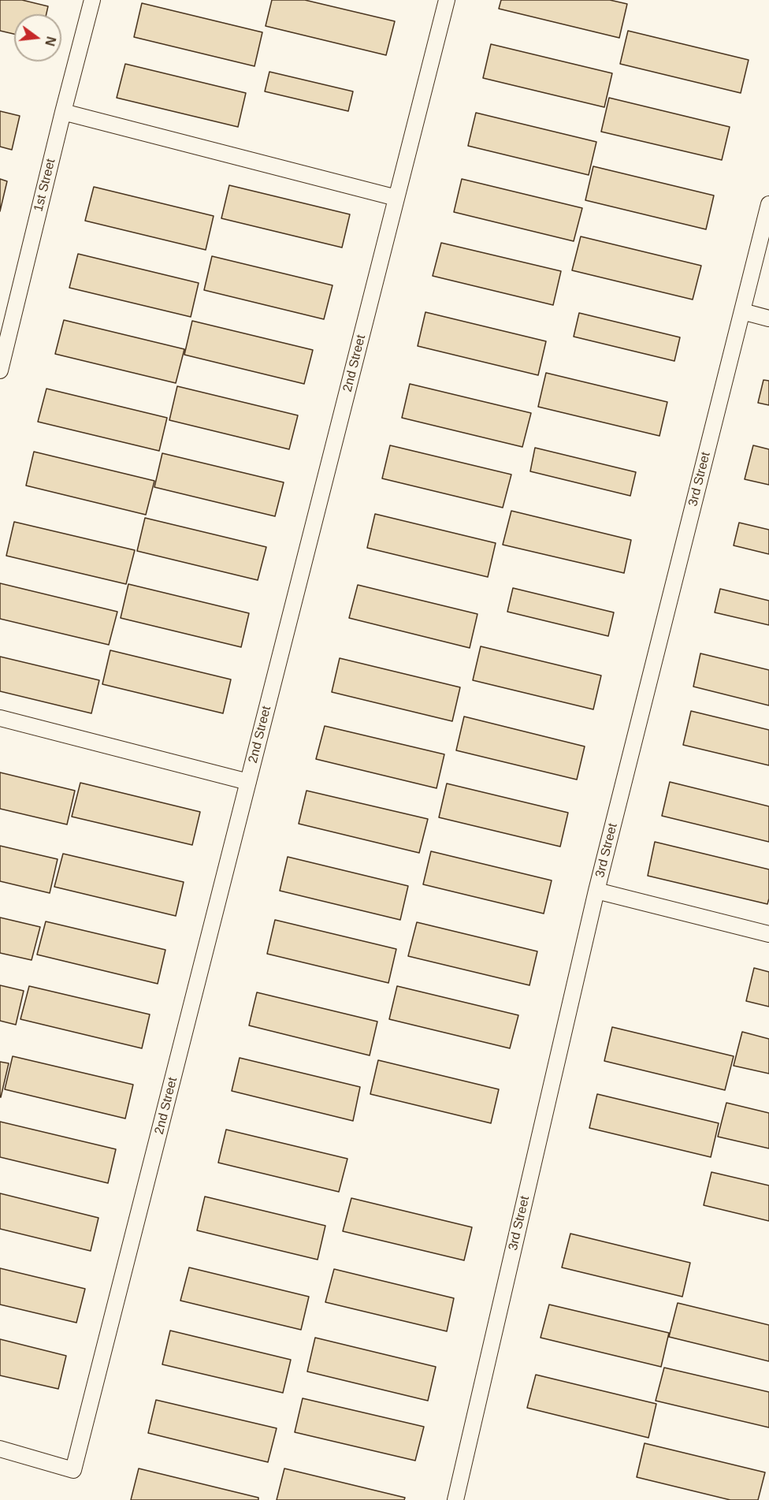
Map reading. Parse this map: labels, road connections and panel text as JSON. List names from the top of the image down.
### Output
{
  "streets": {
    "lane": ["1st Street", "2nd Street", "3rd Street"]
  },
  "north": "right"
}
